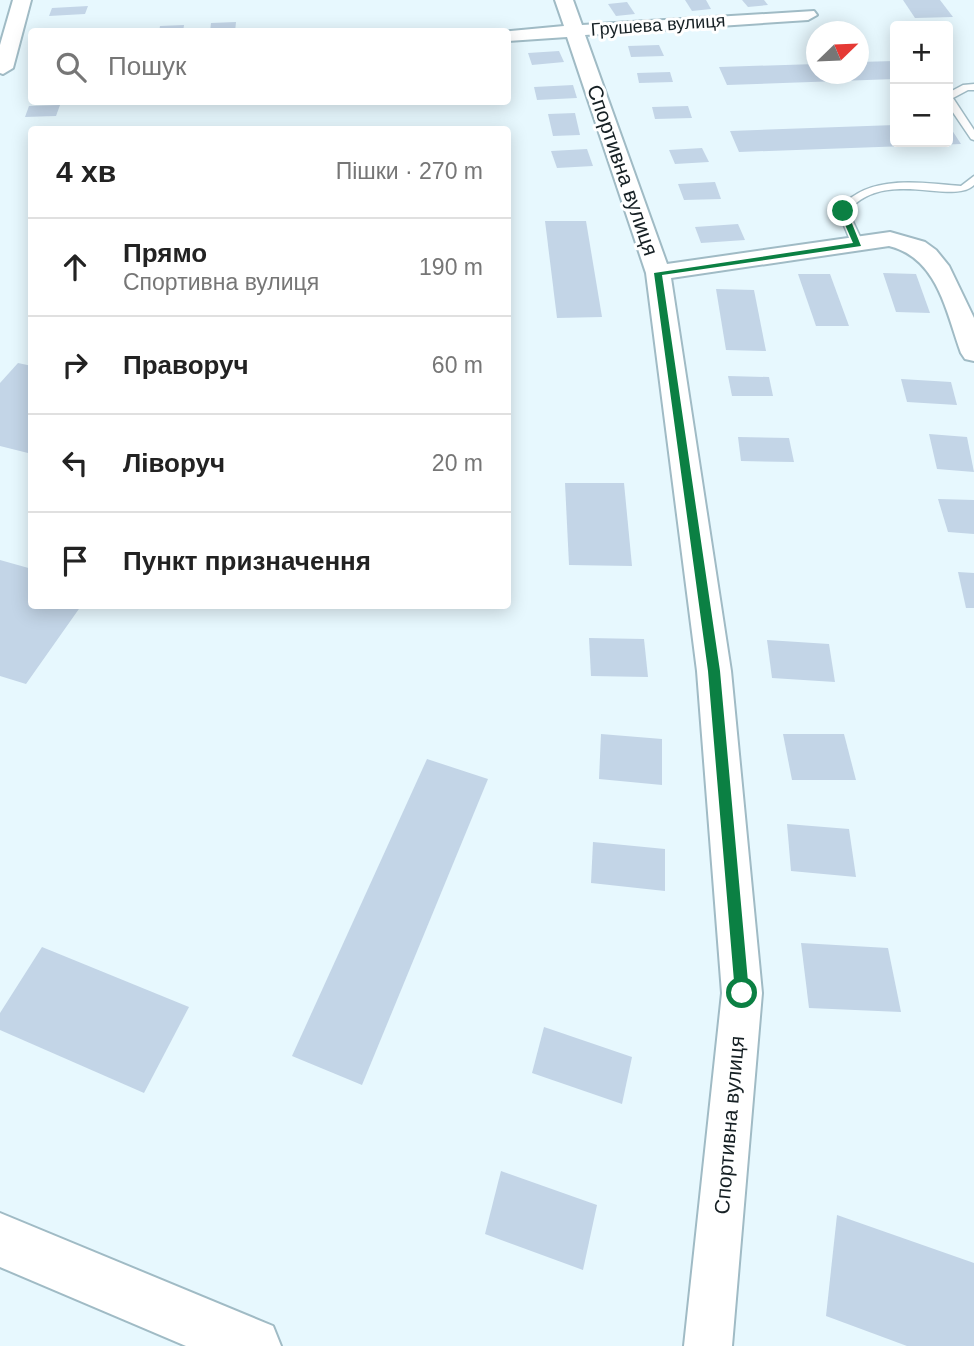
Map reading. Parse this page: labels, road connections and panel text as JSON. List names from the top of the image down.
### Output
{
  "streets": {
    "street": ["Грушева вулиця", "Спортивна вулиця"]
  },
  "crossings": [
    ["Грушева вулиця", "Спортивна вулиця"]
  ],
  "north": "top right",
  "page": {
    "map_buttons": ["+", "−"],
    "search": "Пошук",
    "heading": ["4 хв", "Пішки · 270 m"],
    "list": [
      ["Прямо", "Спортивна вулиця", "190 m"],
      ["Праворуч", "60 m"],
      ["Ліворуч", "20 m"],
      "Пункт призначення"
    ]
  }
}
